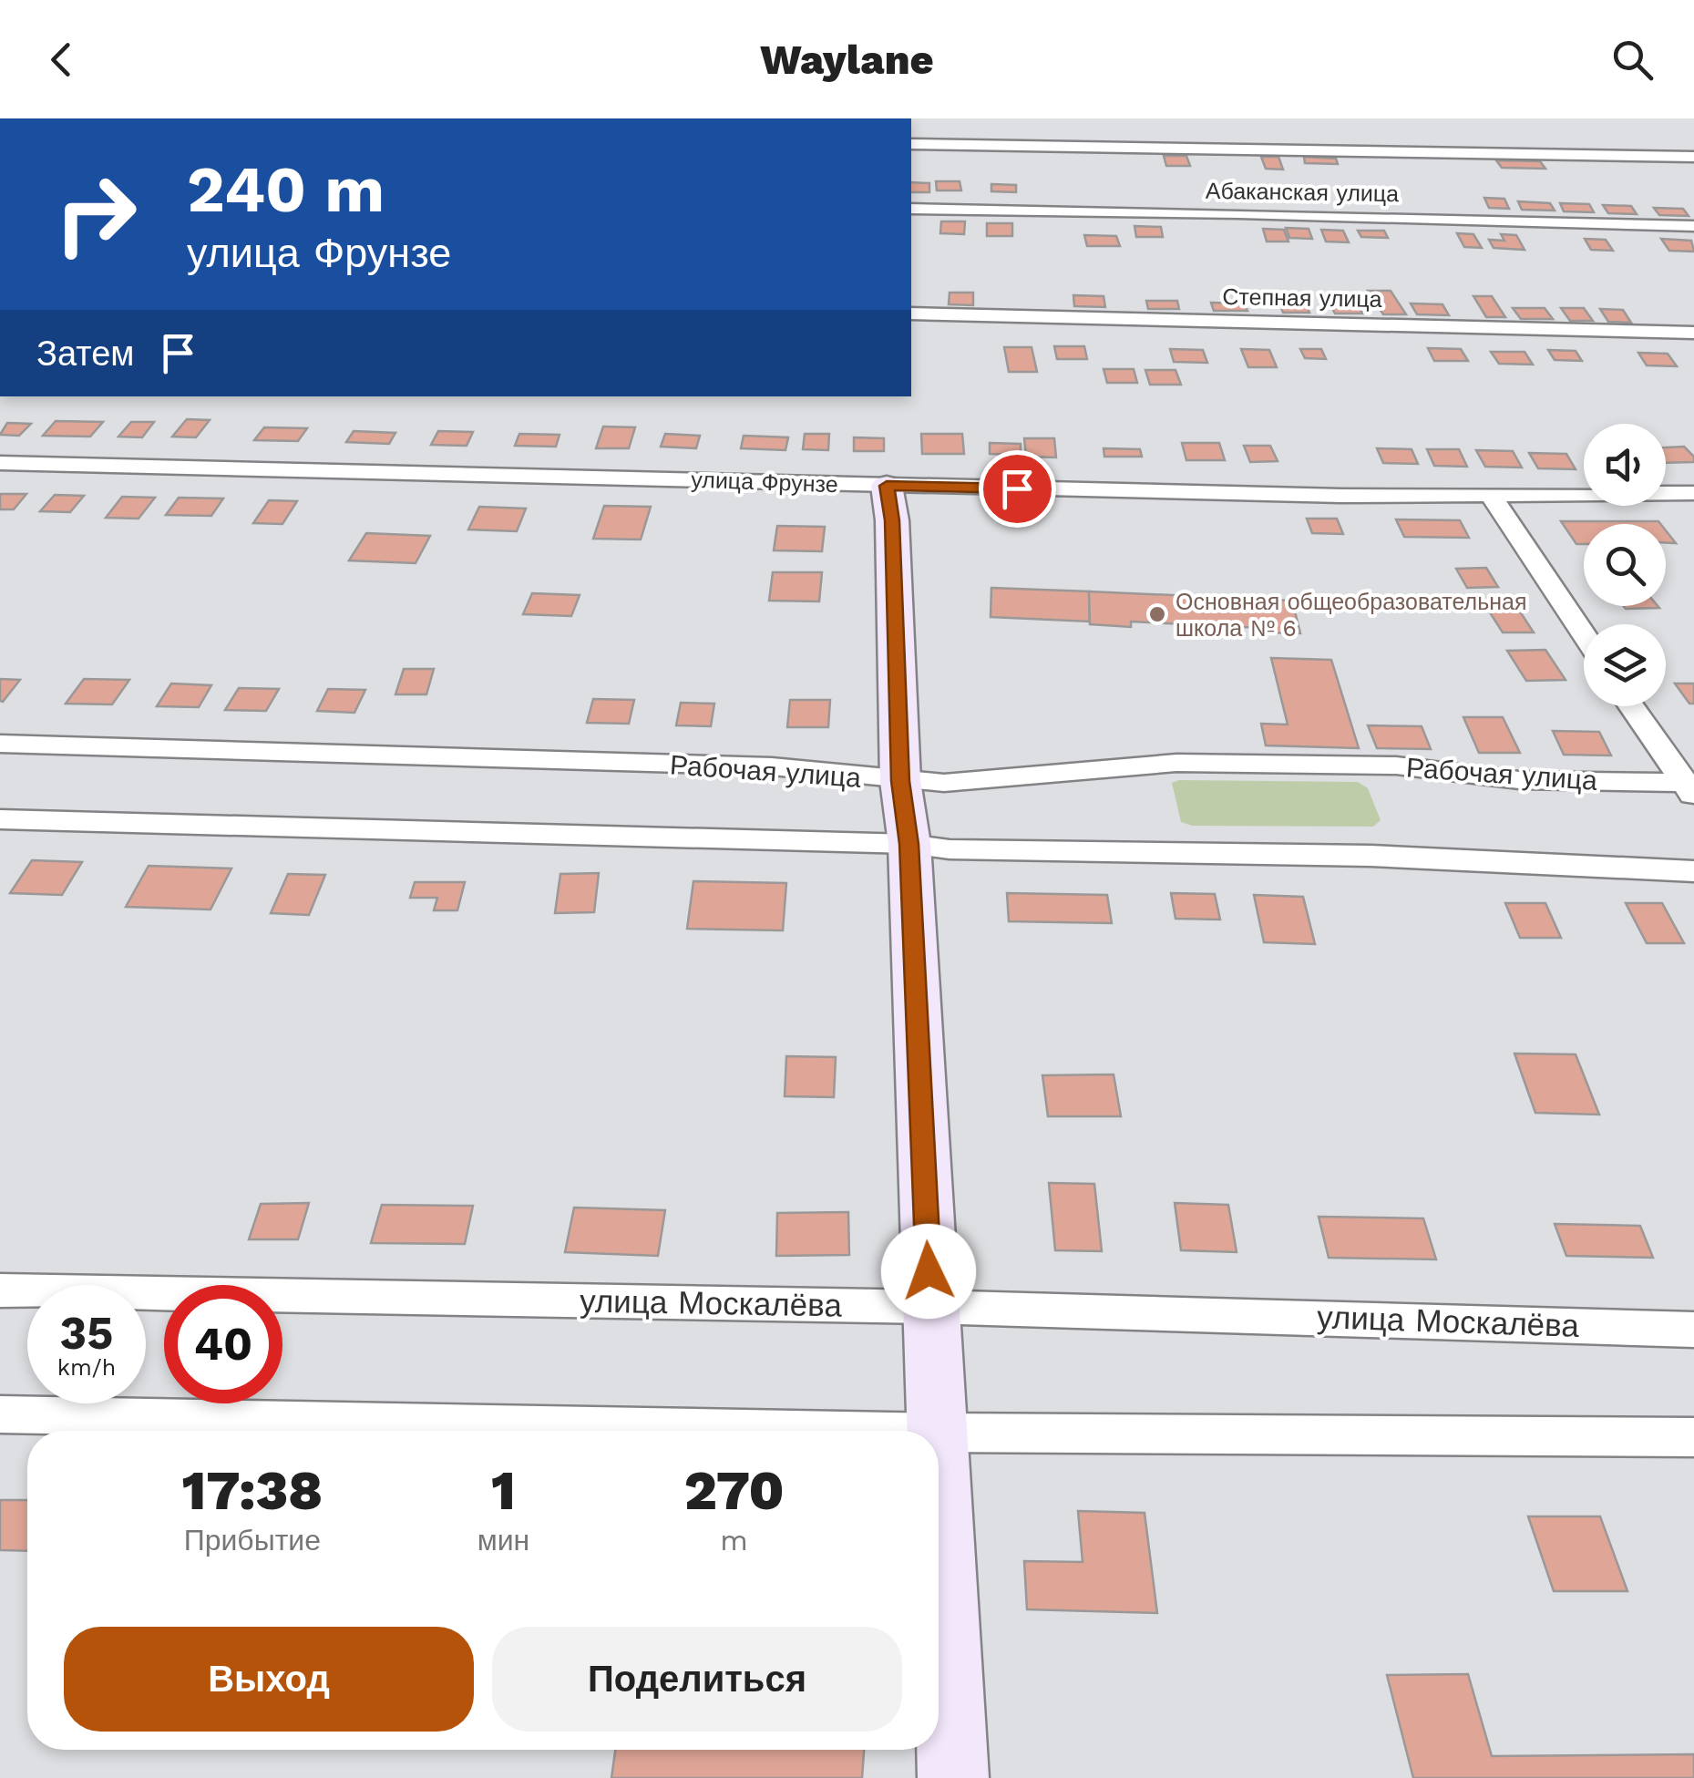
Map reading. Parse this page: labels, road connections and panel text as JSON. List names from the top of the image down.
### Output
{
  "streets": {
    "street": [
      "Абаканская улица",
      "Степная улица",
      "улица Фрунзе",
      "Рабочая улица",
      "улица Москалёва"
    ]
  },
  "places": ["Основная общеобразовательная школа № 6"],
  "page": {
    "header": "Waylane",
    "turn": ["240 m", "улица Фрунзе"],
    "then": "Затем",
    "speed": "35 km/h",
    "limit": "40",
    "eta": [
      "17:38",
      "Прибытие",
      "1",
      "мин",
      "270",
      "m"
    ],
    "buttons": ["Выход", "Поделиться"]
  }
}
